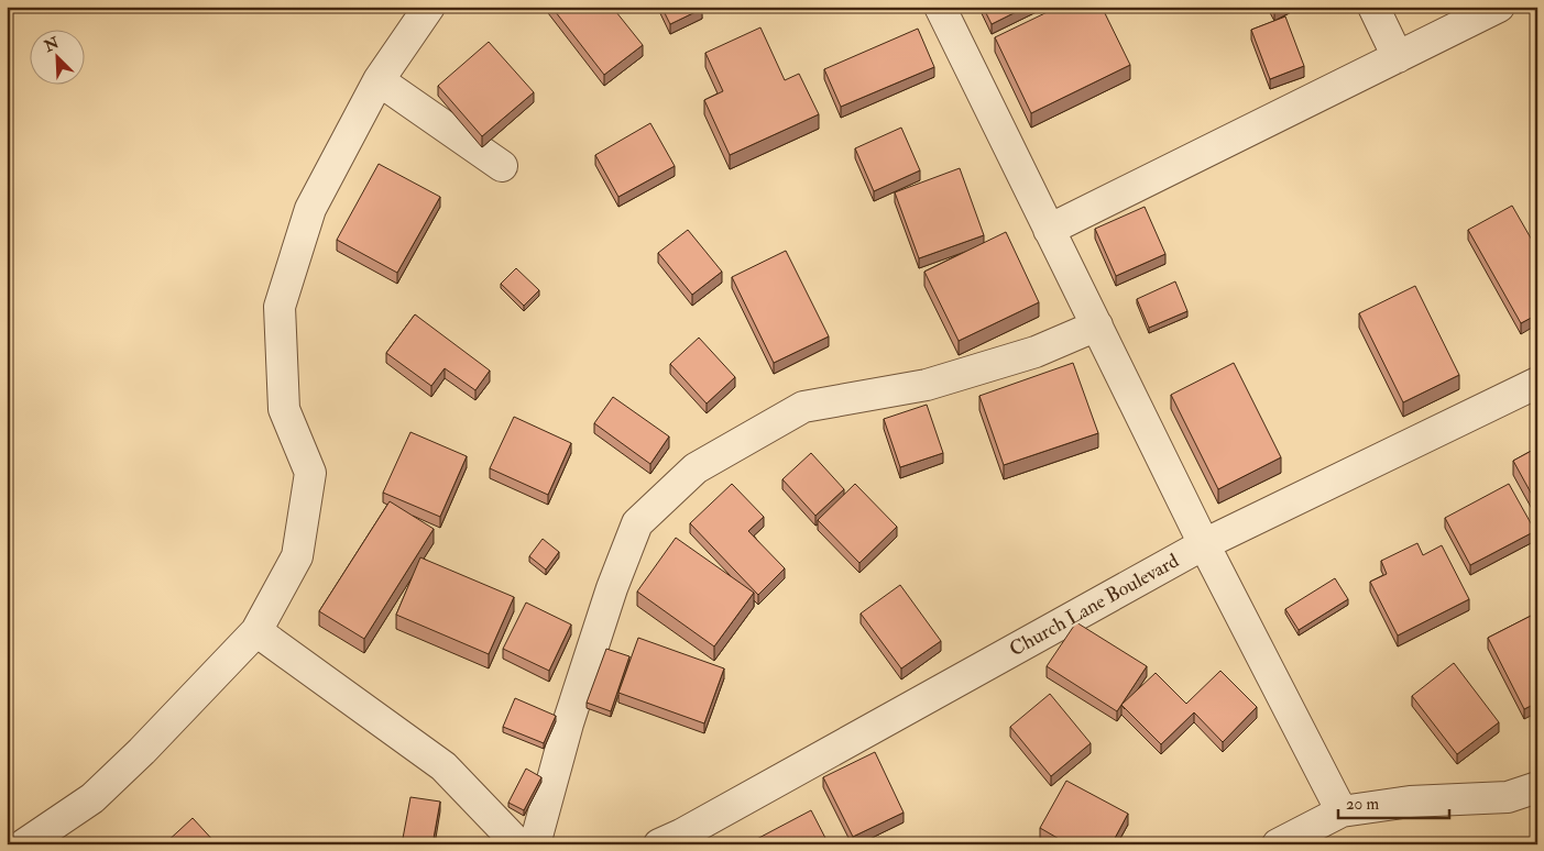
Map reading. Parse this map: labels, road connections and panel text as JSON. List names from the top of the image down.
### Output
{
  "streets": {
    "street": ["Church Lane Boulevard"]
  },
  "scale_bar": "20 m",
  "north": "top left"
}
